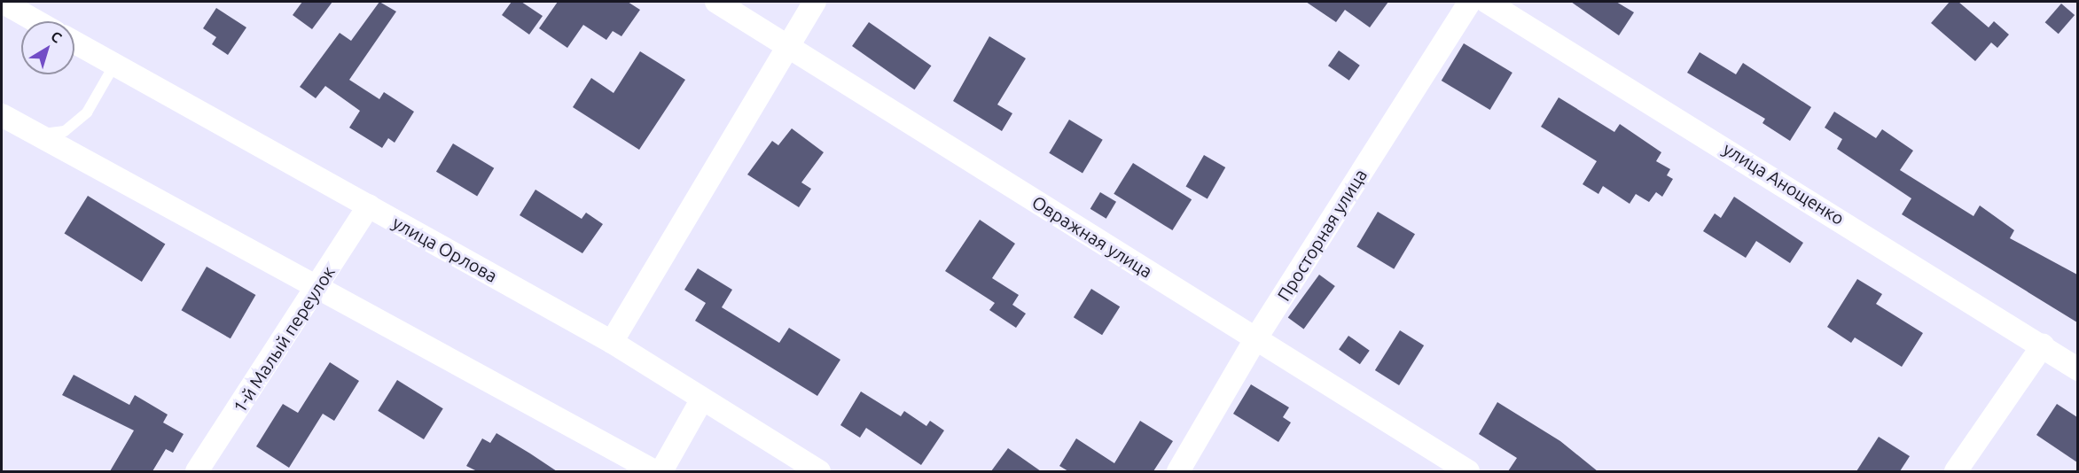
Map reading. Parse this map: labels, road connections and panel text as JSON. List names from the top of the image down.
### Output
{
  "streets": {
    "street": [
      "улица Анощенко",
      "Просторная улица",
      "Овражная улица",
      "улица Орлова",
      "1-й Малый переулок"
    ]
  },
  "crossings": [
    ["Просторная улица", "Овражная улица"],
    ["улица Орлова", "1-й Малый переулок"]
  ],
  "north": "top right"
}
